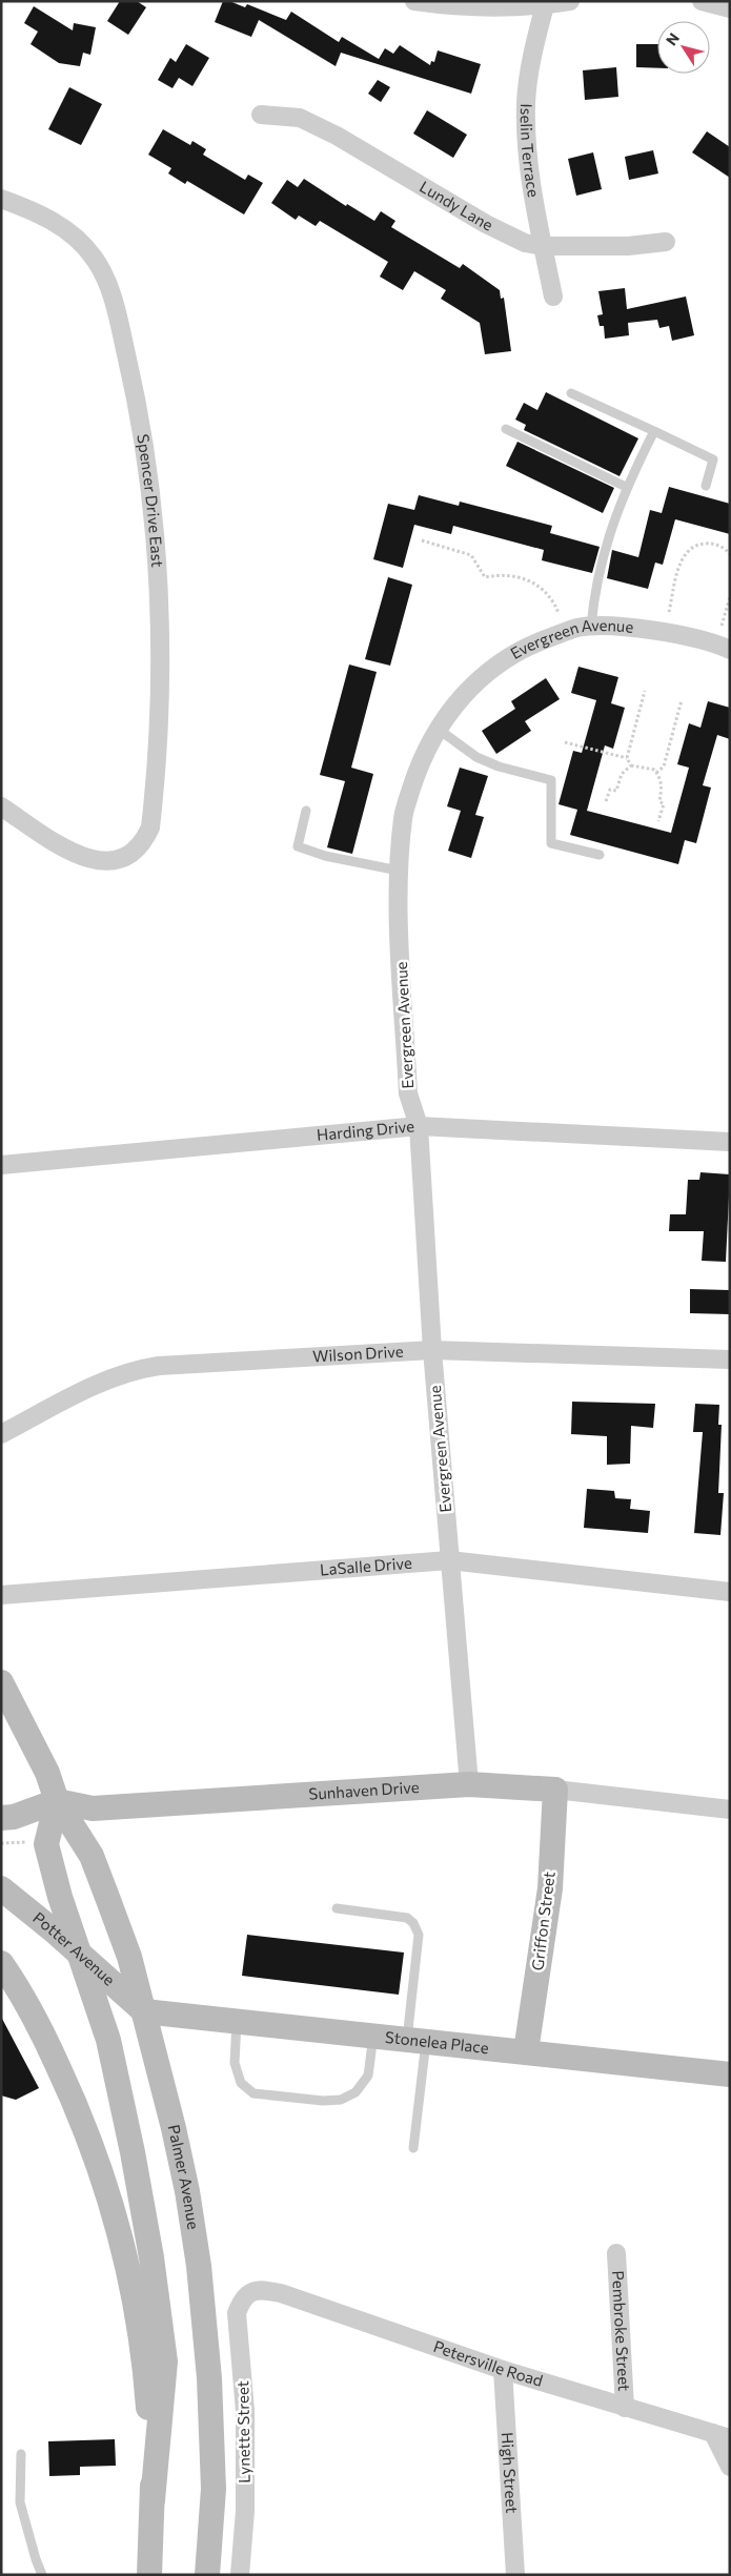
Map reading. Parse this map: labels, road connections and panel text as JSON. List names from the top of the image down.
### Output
{
  "streets": {
    "street": [
      "Iselin Terrace",
      "Lundy Lane",
      "Spencer Drive East",
      "Evergreen Avenue",
      "Harding Drive",
      "Wilson Drive",
      "LaSalle Drive",
      "Sunhaven Drive",
      "Griffon Street",
      "Potter Avenue",
      "Stonelea Place",
      "Palmer Avenue",
      "Pembroke Street",
      "Petersville Road",
      "Lynette Street",
      "High Street"
    ]
  },
  "crossings": [
    ["Iselin Terrace", "Lundy Lane"],
    ["Evergreen Avenue", "Harding Drive"],
    ["Evergreen Avenue", "Wilson Drive"],
    ["Evergreen Avenue", "LaSalle Drive"],
    ["Evergreen Avenue", "Sunhaven Drive"],
    ["Sunhaven Drive", "Griffon Street"],
    ["Sunhaven Drive", "Palmer Avenue"],
    ["Griffon Street", "Stonelea Place"],
    ["Potter Avenue", "Stonelea Place"],
    ["Potter Avenue", "Palmer Avenue"],
    ["Stonelea Place", "Palmer Avenue"],
    ["Pembroke Street", "Petersville Road"],
    ["Petersville Road", "Lynette Street"],
    ["Petersville Road", "High Street"]
  ],
  "north": "top left"
}
